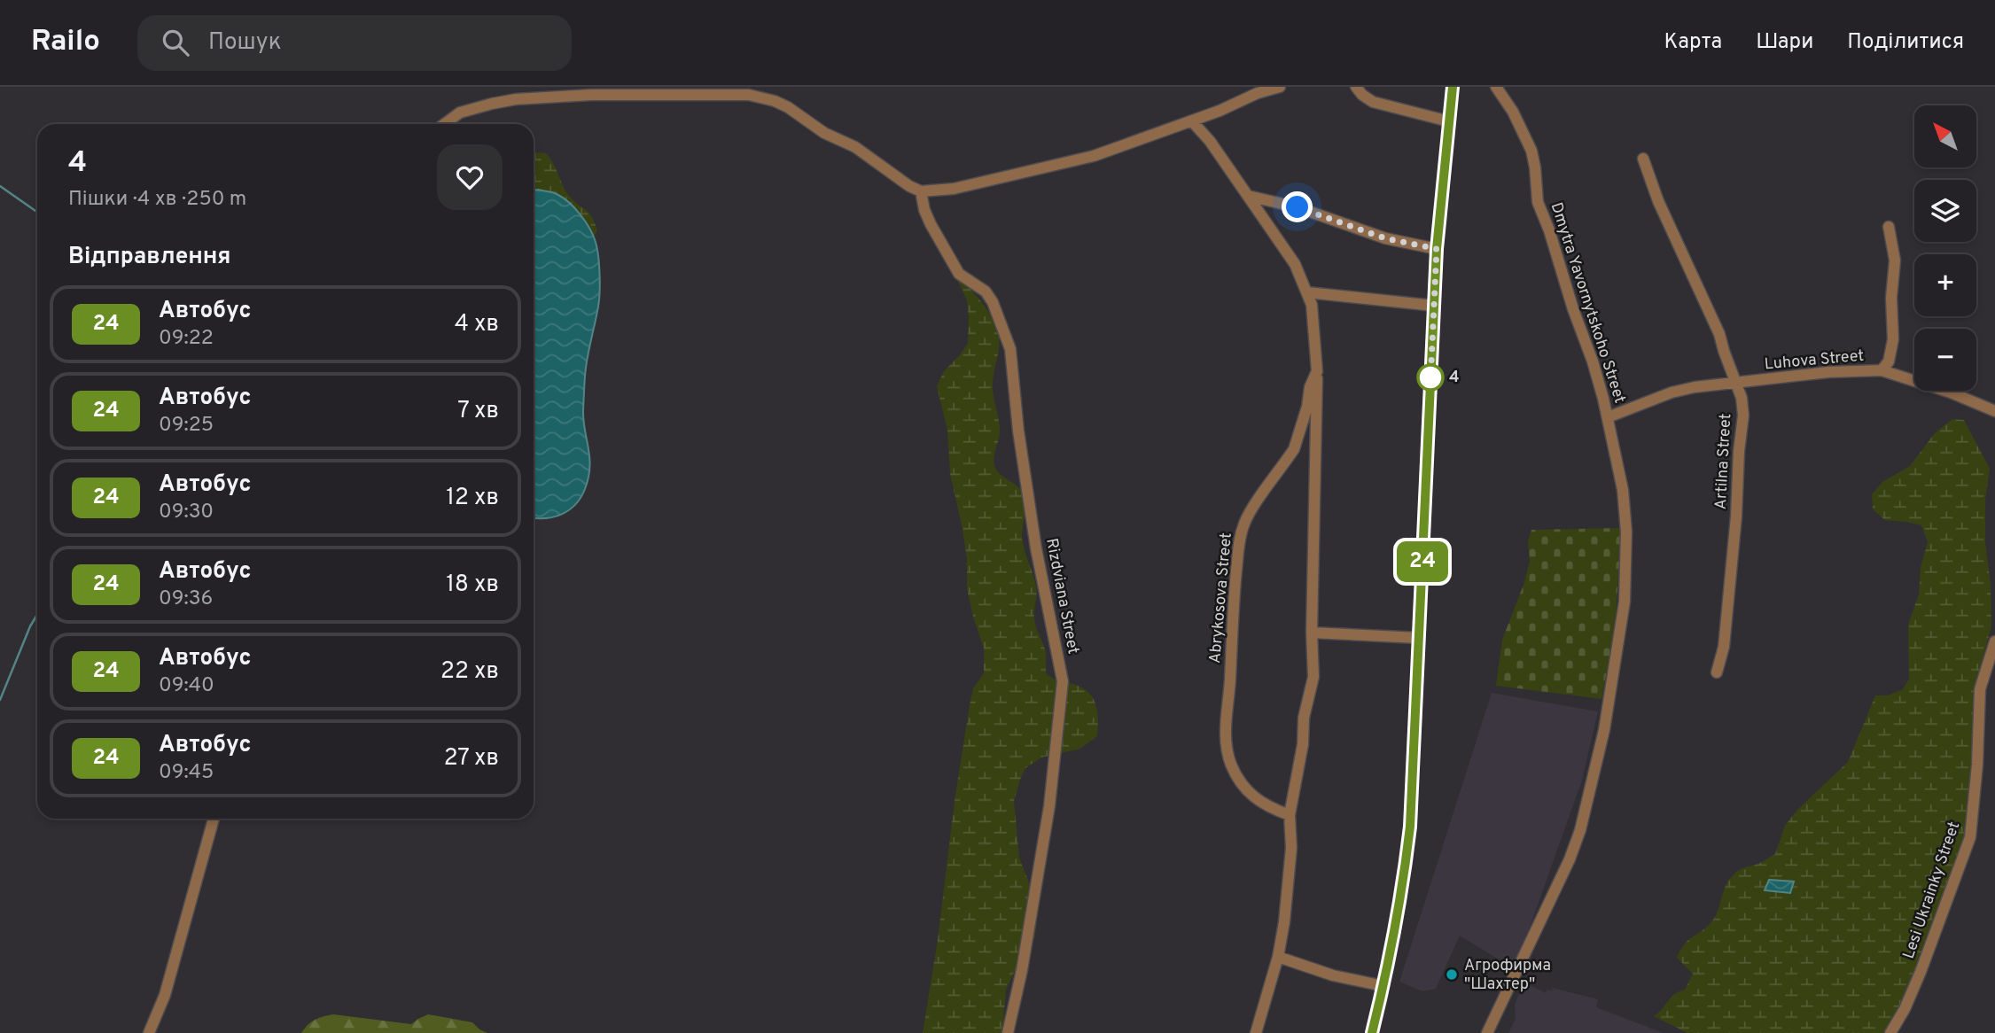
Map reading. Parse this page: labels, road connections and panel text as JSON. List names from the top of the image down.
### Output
{
  "streets": {
    "street": [
      "Dmytra Yavornytskoho Street",
      "Luhova Street",
      "Artilna Street",
      "Rizdviana Street",
      "Abrykosova Street",
      "Lesi Ukrainky Street"
    ]
  },
  "crossings": [
    ["Dmytra Yavornytskoho Street", "Luhova Street"],
    ["Luhova Street", "Artilna Street"]
  ],
  "places": ["4", "Агрофирма \"Шахтер\""],
  "lines": ["bus line 24"],
  "north": "top left",
  "page": {
    "header": "Railo",
    "search": "Пошук",
    "nav": ["Карта", "Шари", "Поділитися"],
    "on_map": "24",
    "map_buttons": ["+", "−"],
    "heading": [
      ["4", "Пішки · 4 хв · 250 m"],
      "Відправлення"
    ],
    "list": [
      {
        "mark": "24",
        "name": "Автобус",
        "note": "09:22",
        "value": "4 хв"
      },
      {
        "mark": "24",
        "name": "Автобус",
        "note": "09:25",
        "value": "7 хв"
      },
      {
        "mark": "24",
        "name": "Автобус",
        "note": "09:30",
        "value": "12 хв"
      },
      {
        "mark": "24",
        "name": "Автобус",
        "note": "09:36",
        "value": "18 хв"
      },
      {
        "mark": "24",
        "name": "Автобус",
        "note": "09:40",
        "value": "22 хв"
      },
      {
        "mark": "24",
        "name": "Автобус",
        "note": "09:45",
        "value": "27 хв"
      }
    ]
  }
}
